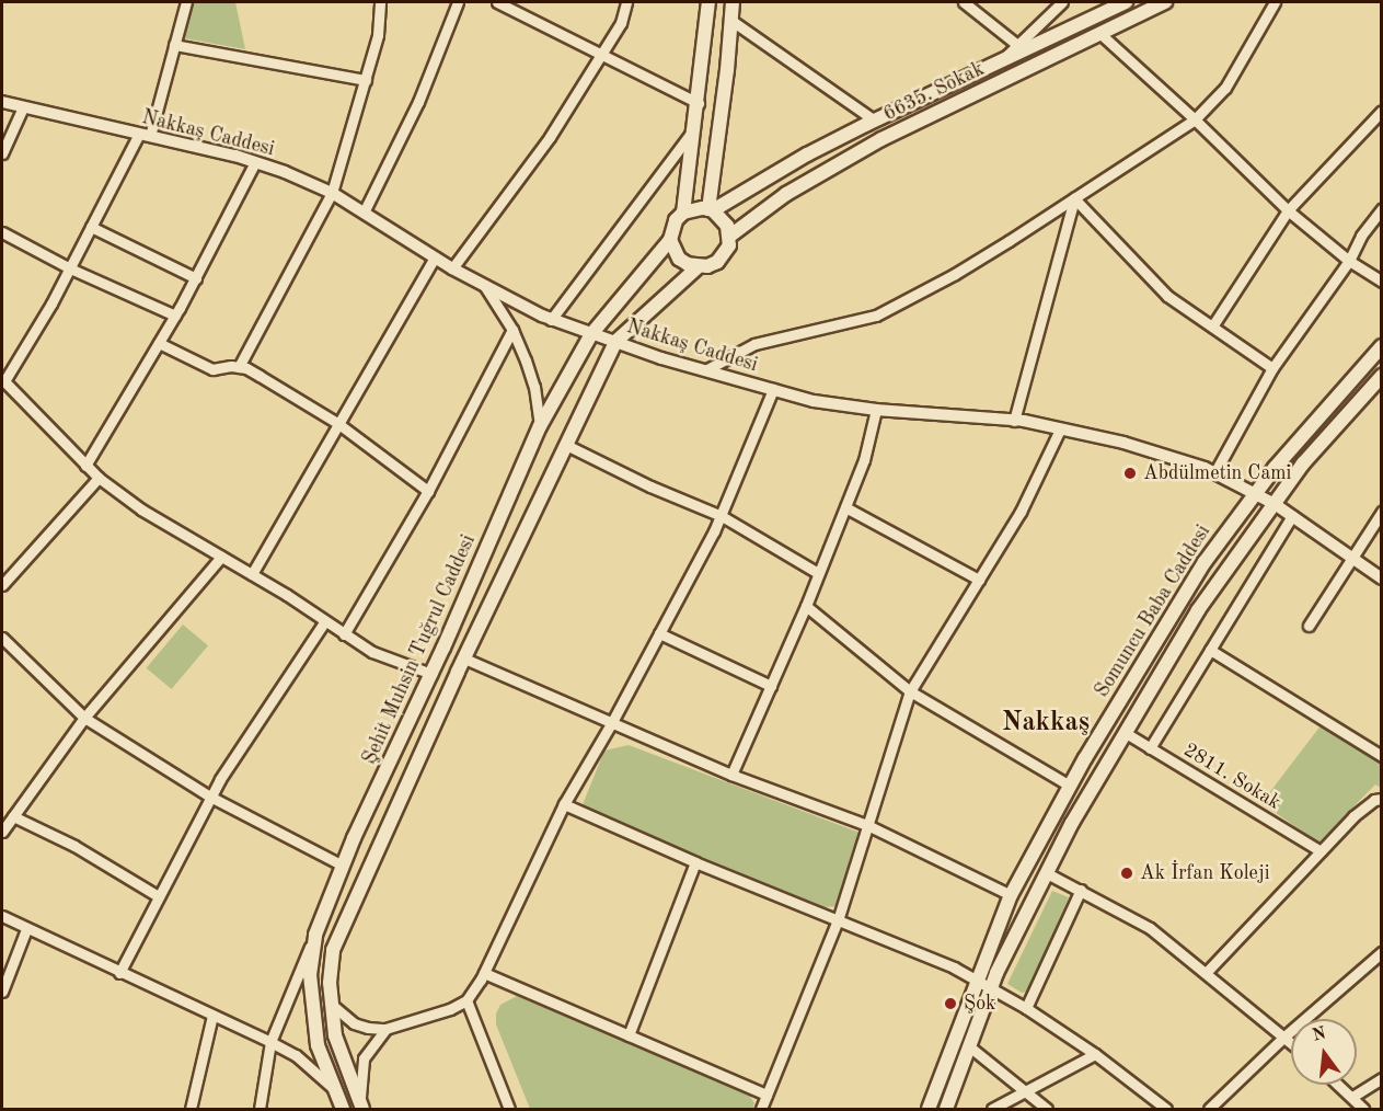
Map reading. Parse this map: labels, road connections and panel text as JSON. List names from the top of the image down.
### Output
{
  "streets": {
    "main road": ["6635. Sokak", "Somuncu Baba Caddesi", "Şehit Muhsin Tuğrul Caddesi"],
    "street": ["Nakkaş Caddesi", "2811. Sokak"]
  },
  "crossings": [
    ["6635. Sokak", "Şehit Muhsin Tuğrul Caddesi"],
    ["Nakkaş Caddesi", "Somuncu Baba Caddesi"],
    ["Nakkaş Caddesi", "Şehit Muhsin Tuğrul Caddesi"],
    ["Somuncu Baba Caddesi", "2811. Sokak"]
  ],
  "districts": ["Nakkaş"],
  "places": ["Abdülmetin Cami", "Ak İrfan Koleji", "Şok"],
  "north": "top"
}
